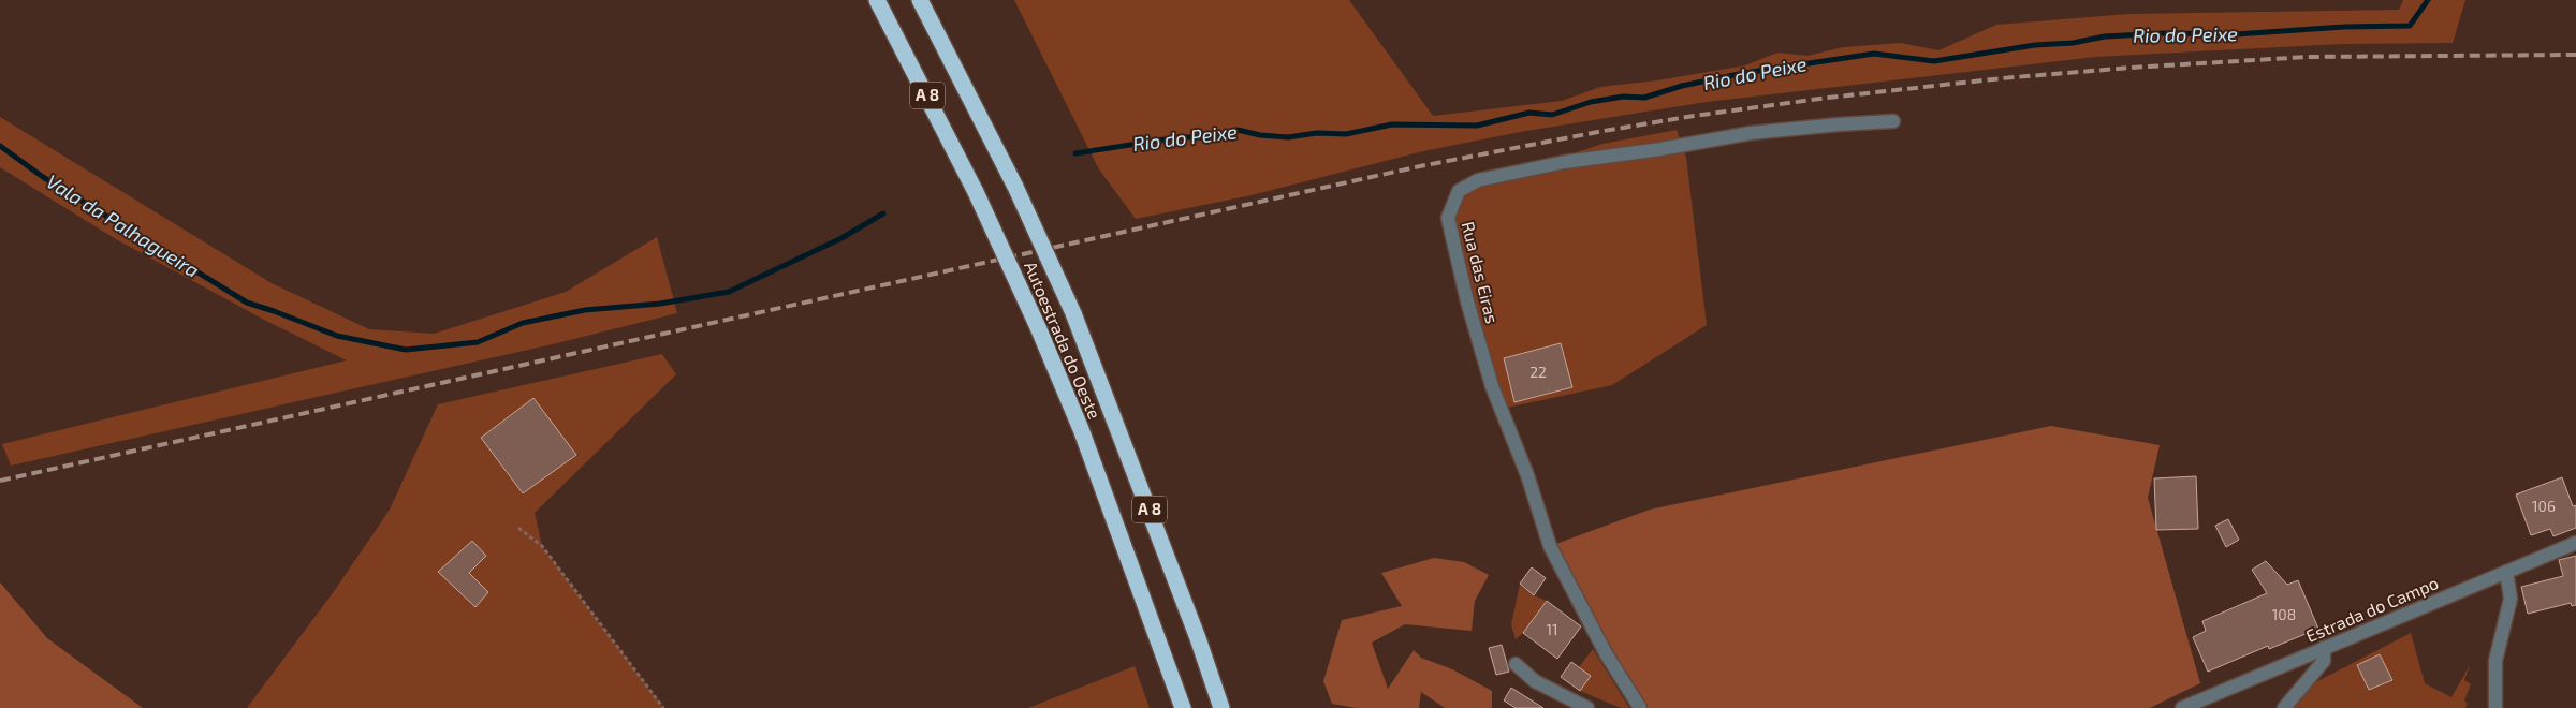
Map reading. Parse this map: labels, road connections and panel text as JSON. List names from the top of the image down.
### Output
{
  "streets": {
    "highway": ["A 8", "Autoestrada do Oeste"],
    "street": ["Rua das Eiras", "Estrada do Campo"]
  },
  "water": ["Rio do Peixe", "Vala da Palhagueira"],
  "house_numbers": [
    "22",
    "106",
    "108",
    "11"
  ]
}
